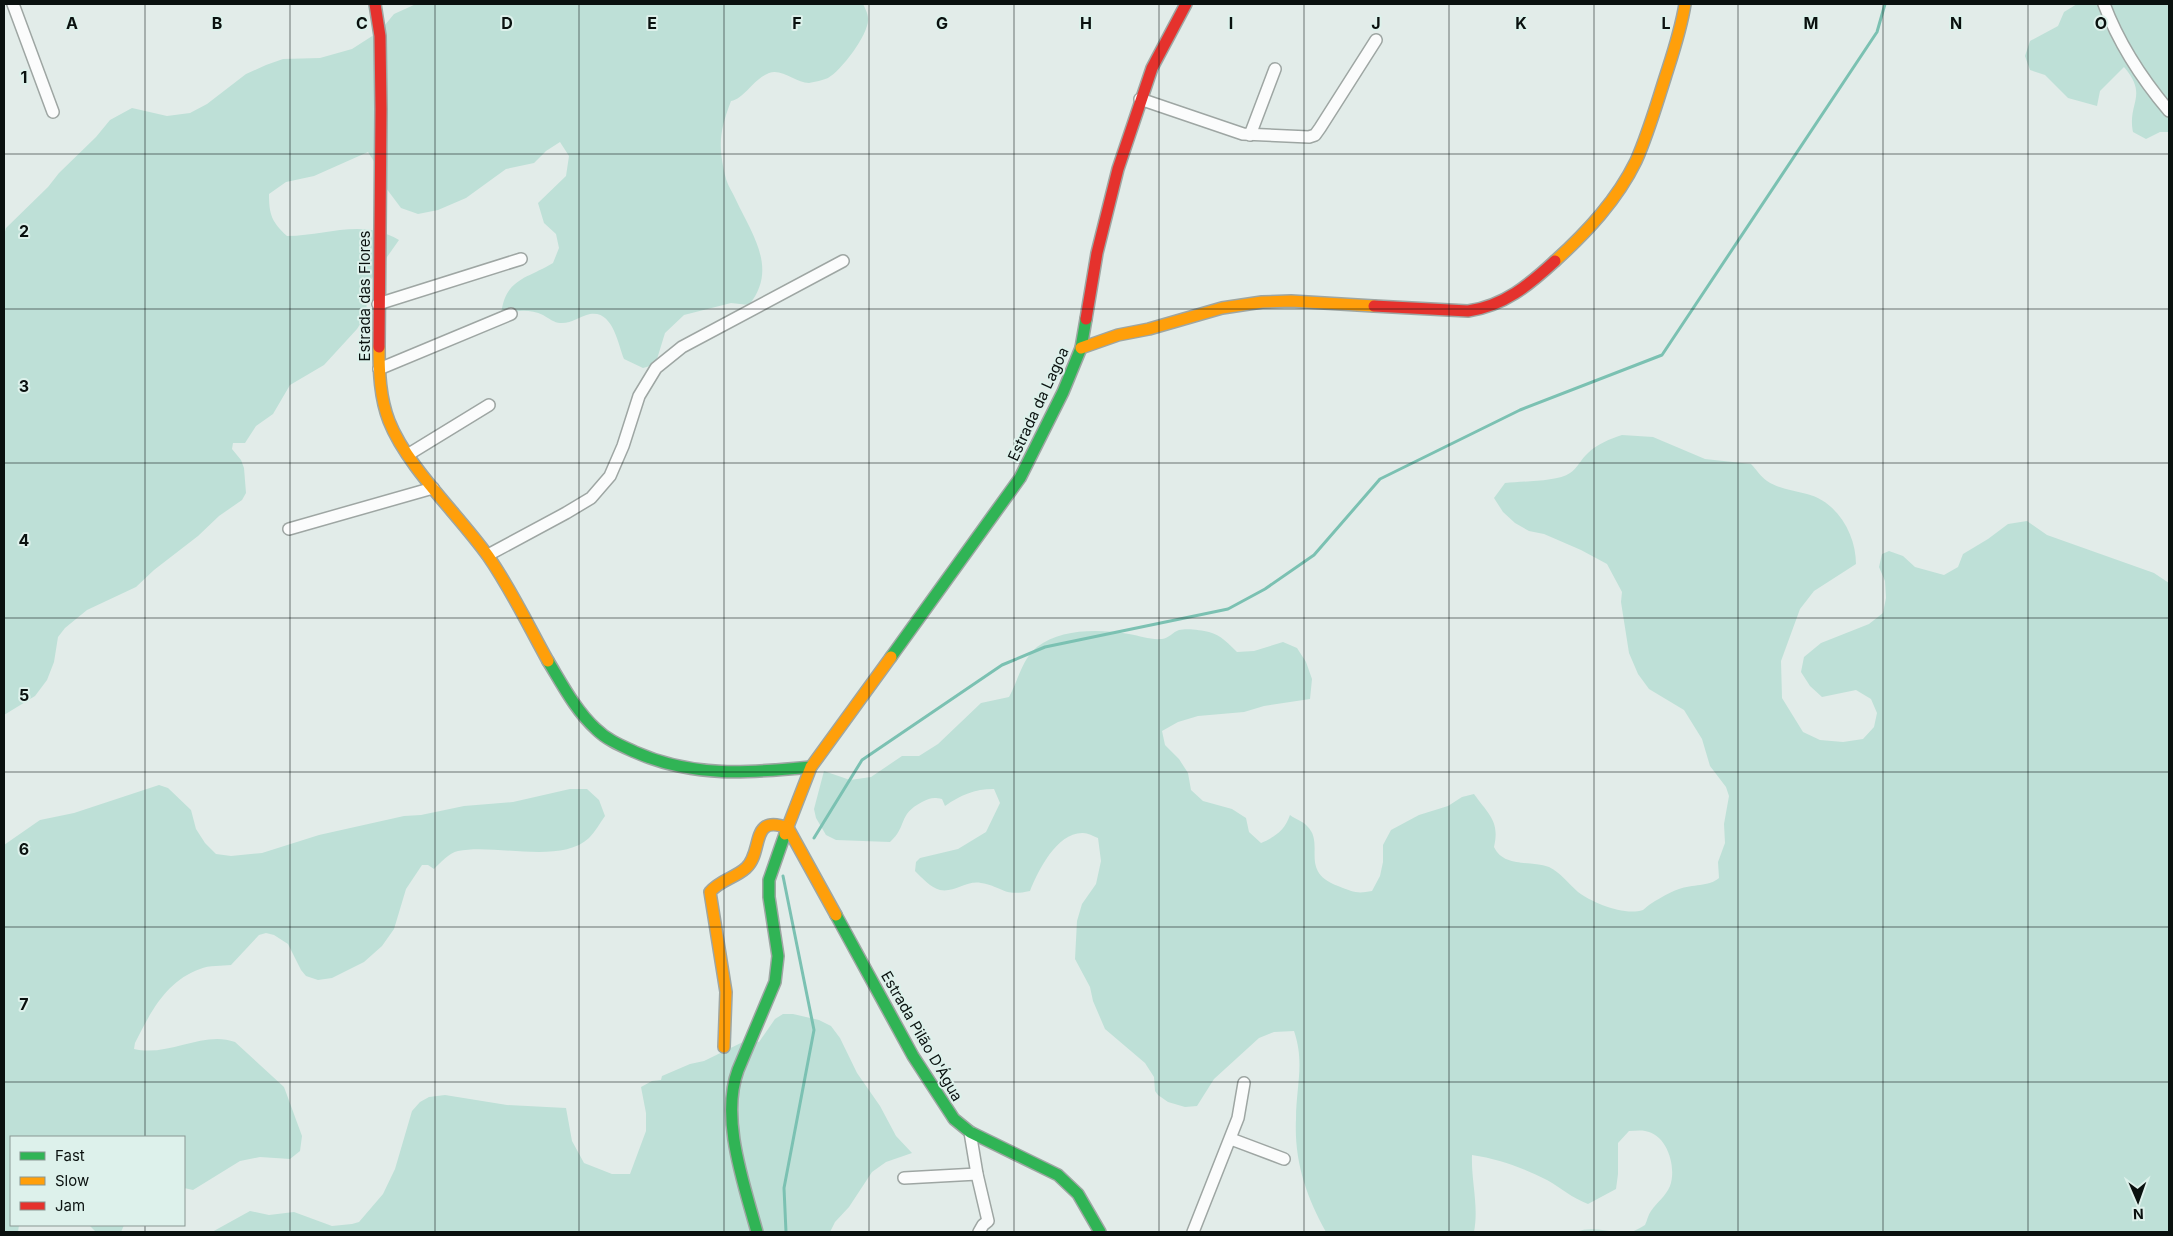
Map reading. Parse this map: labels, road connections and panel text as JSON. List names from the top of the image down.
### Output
{
  "streets": {
    "street": ["Estrada das Flores", "Estrada da Lagoa", "Estrada Pilão D'Água"]
  },
  "crossings": [
    ["Estrada das Flores", "Estrada da Lagoa"],
    ["Estrada da Lagoa", "Estrada Pilão D'Água"]
  ],
  "legend": ["Fast", "Slow", "Jam"],
  "north": "bottom",
  "grid": {
    "columns": [
      "A",
      "B",
      "C",
      "D",
      "E",
      "F",
      "G",
      "H",
      "I",
      "J",
      "K",
      "L",
      "M",
      "N",
      "O"
    ],
    "rows": [
      "1",
      "2",
      "3",
      "4",
      "5",
      "6",
      "7"
    ]
  }
}
